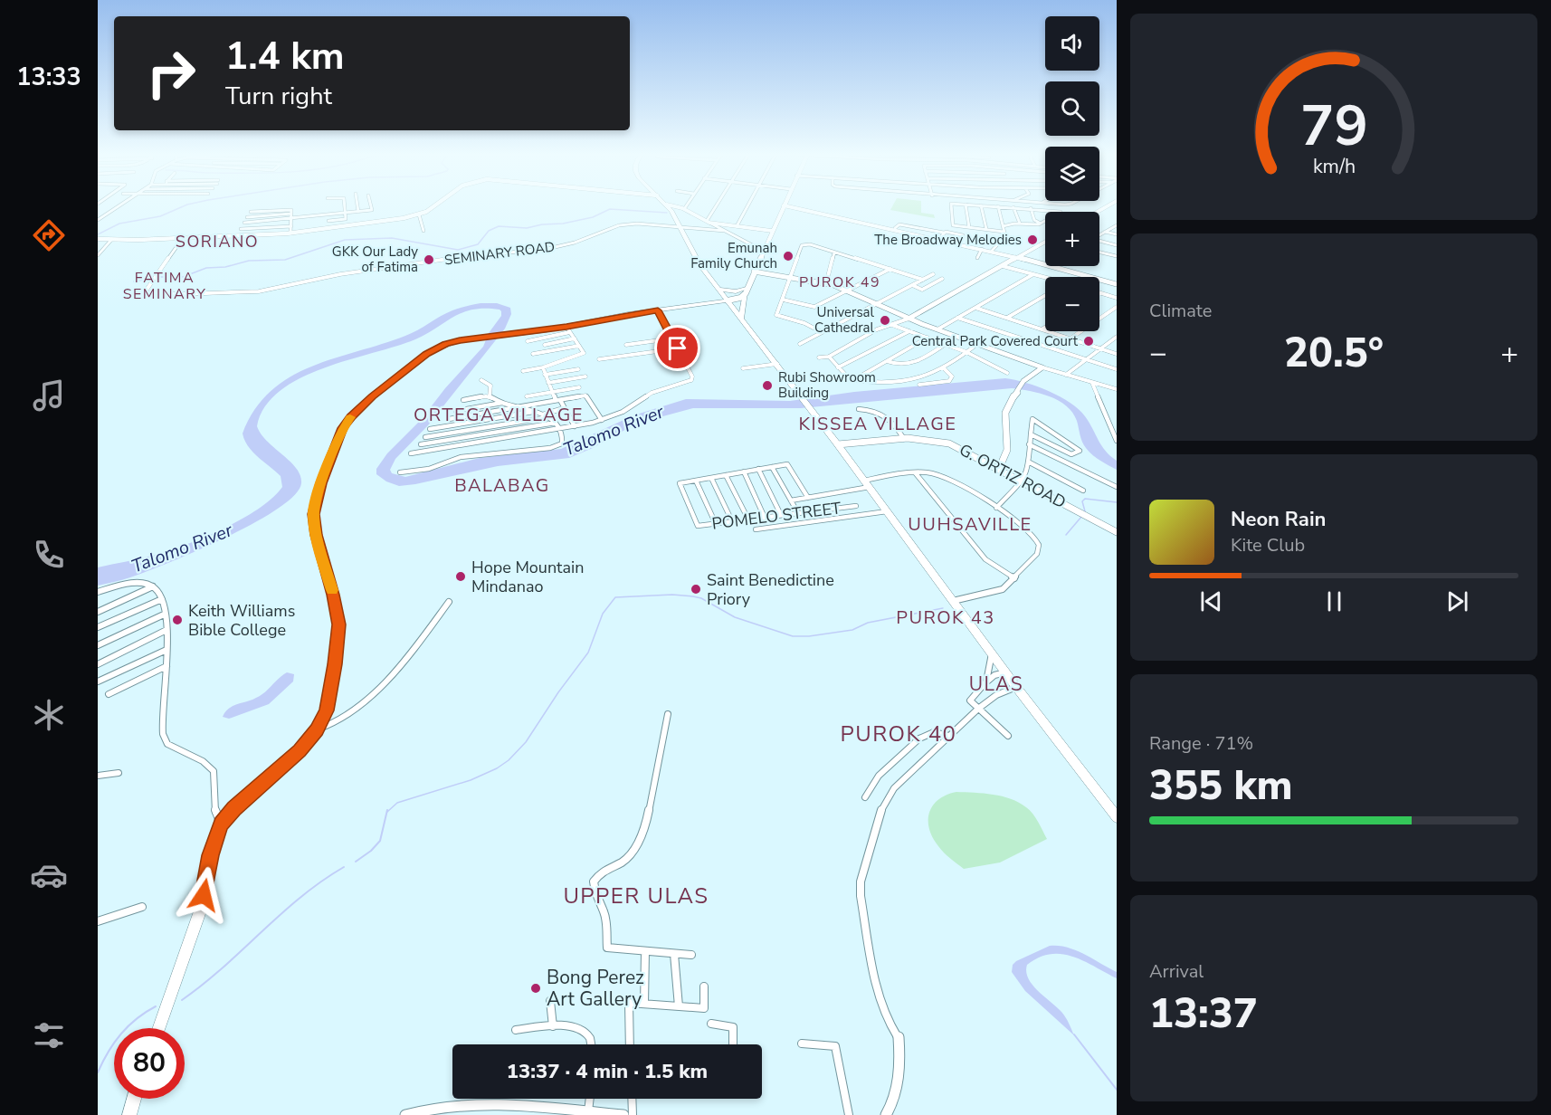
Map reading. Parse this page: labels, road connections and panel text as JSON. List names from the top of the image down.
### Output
{
  "streets": {
    "street": ["SEMINARY ROAD", "G. ORTIZ ROAD", "POMELO STREET"]
  },
  "districts": [
    "SORIANO",
    "FATIMA SEMINARY",
    "PUROK 49",
    "ORTEGA VILLAGE",
    "KISSEA VILLAGE",
    "BALABAG",
    "UUHSAVILLE",
    "PUROK 43",
    "ULAS",
    "PUROK 40",
    "UPPER ULAS"
  ],
  "water": ["Talomo River"],
  "places": [
    "The Broadway Melodies",
    "Emunah Family Church",
    "GKK Our Lady of Fatima",
    "Universal Cathedral",
    "Central Park Covered Court",
    "Rubi Showroom Building",
    "Hope Mountain Mindanao",
    "Saint Benedictine Priory",
    "Keith Williams Bible College",
    "Bong Perez Art Gallery"
  ],
  "page": {
    "tabs": "13:33",
    "map_buttons": ["+", "−"],
    "turn": ["1.4 km", "Turn right"],
    "tile": [
      "Climate",
      ["Range · 71%", "355 km"],
      ["Arrival", "13:37"]
    ],
    "heat": ["−", "20.5°", "+"],
    "song": ["Neon Rain", "Kite Club"],
    "limit": "80",
    "trip": "13:37 · 4 min · 1.5 km",
    "gauge": ["79", "km/h"]
  }
}
